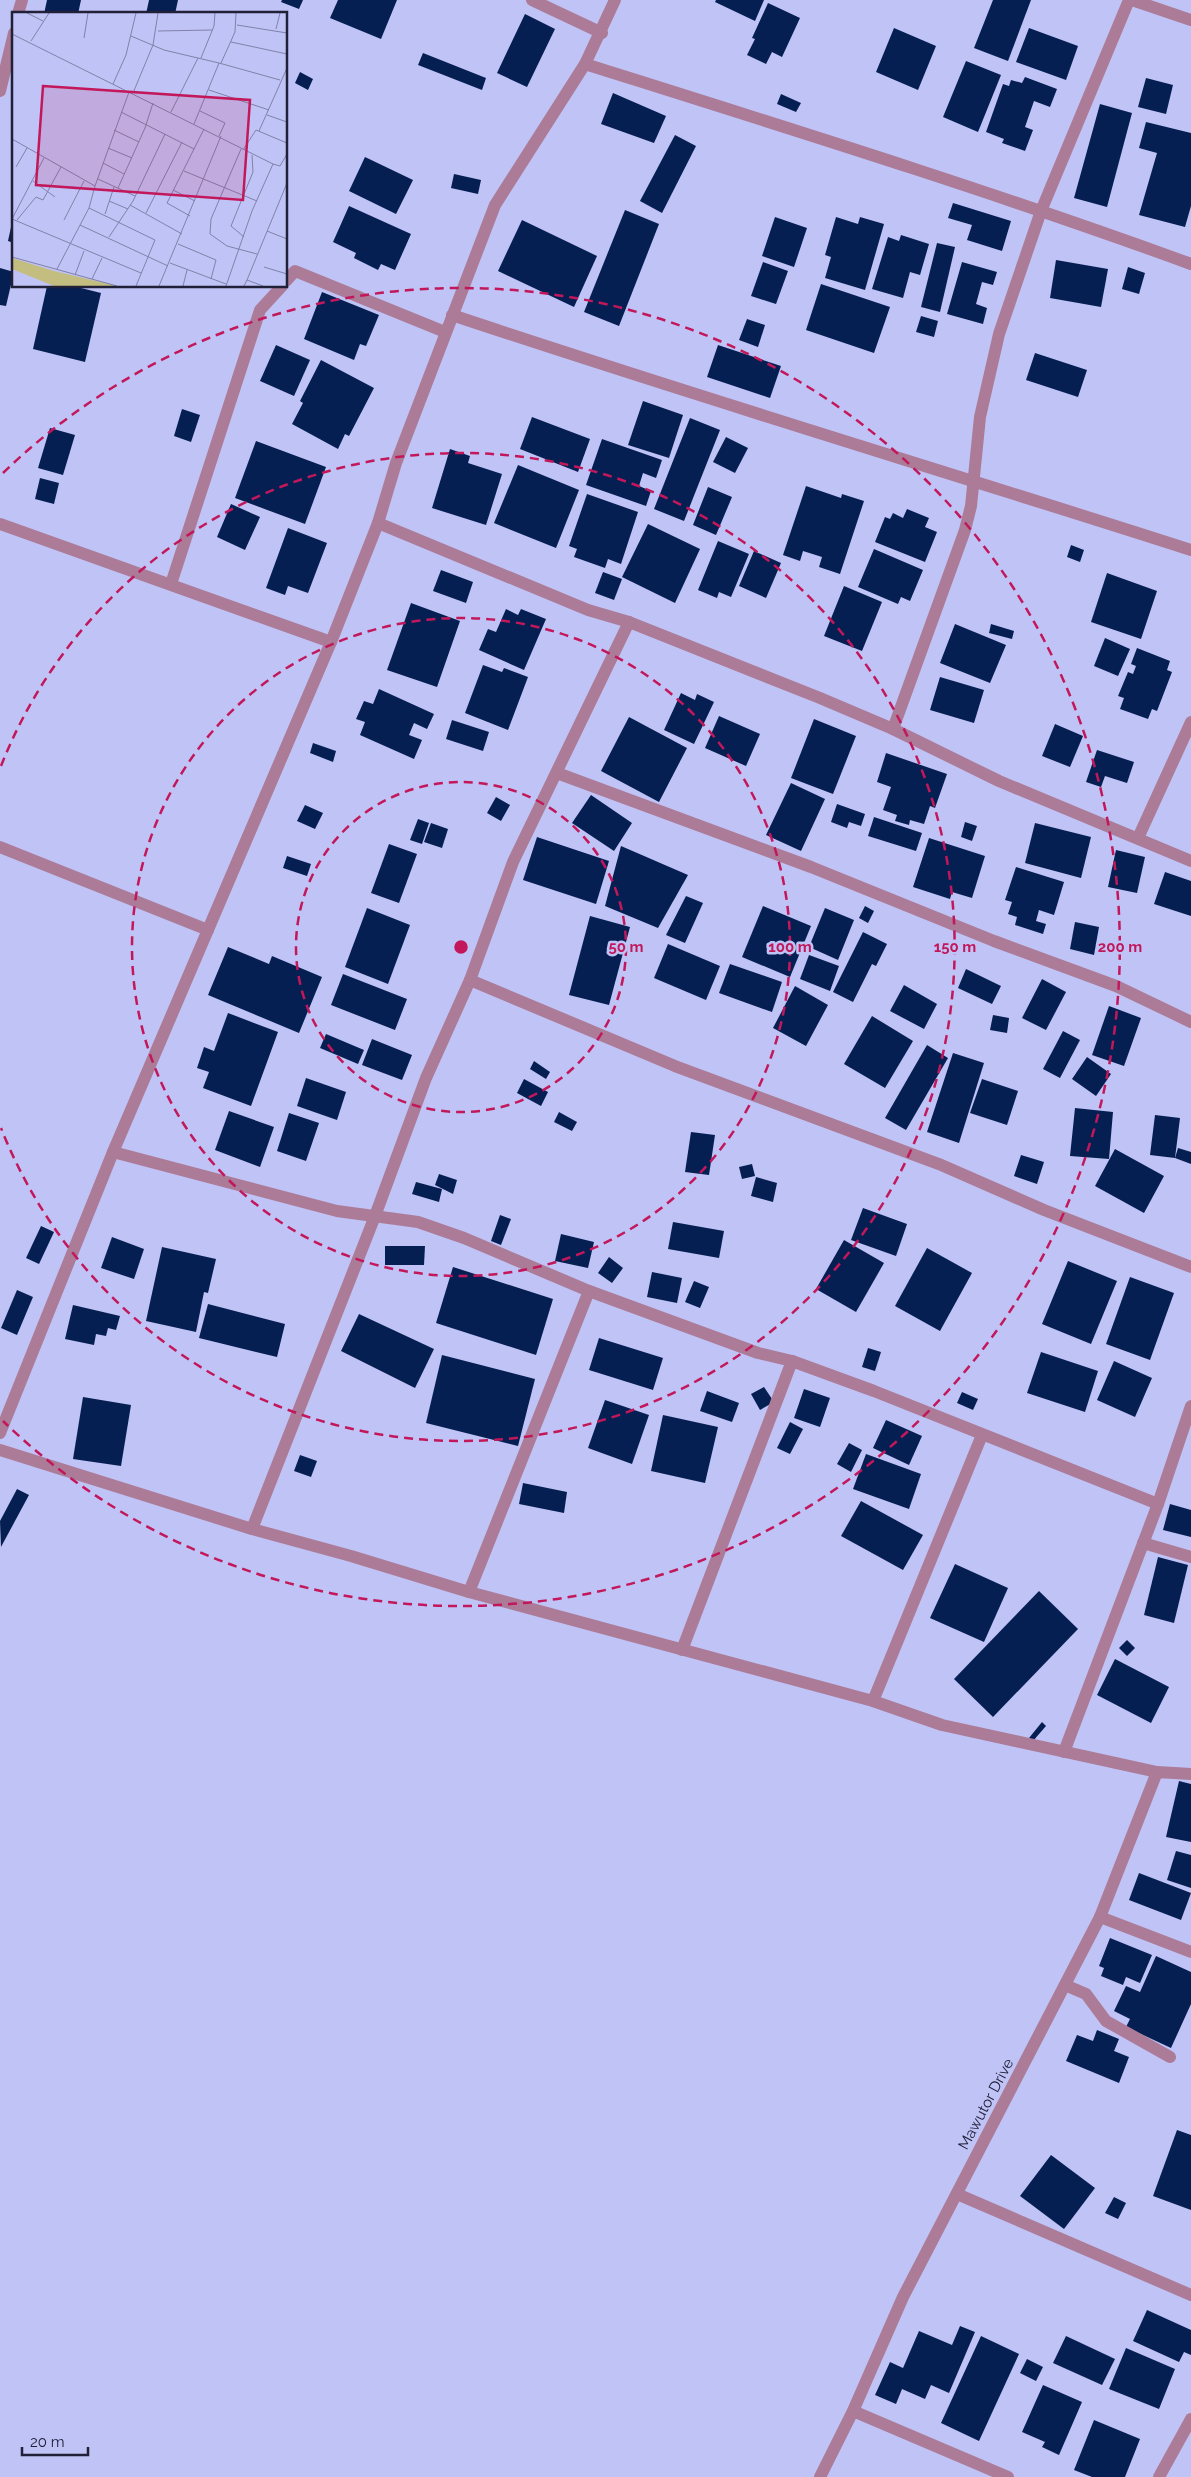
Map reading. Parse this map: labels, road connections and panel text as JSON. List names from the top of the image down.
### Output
{
  "streets": {
    "street": ["Mawutor Drive"]
  },
  "scale_bar": "20 m",
  "rings": [
    "50 m",
    "100 m",
    "150 m",
    "200 m"
  ]
}
